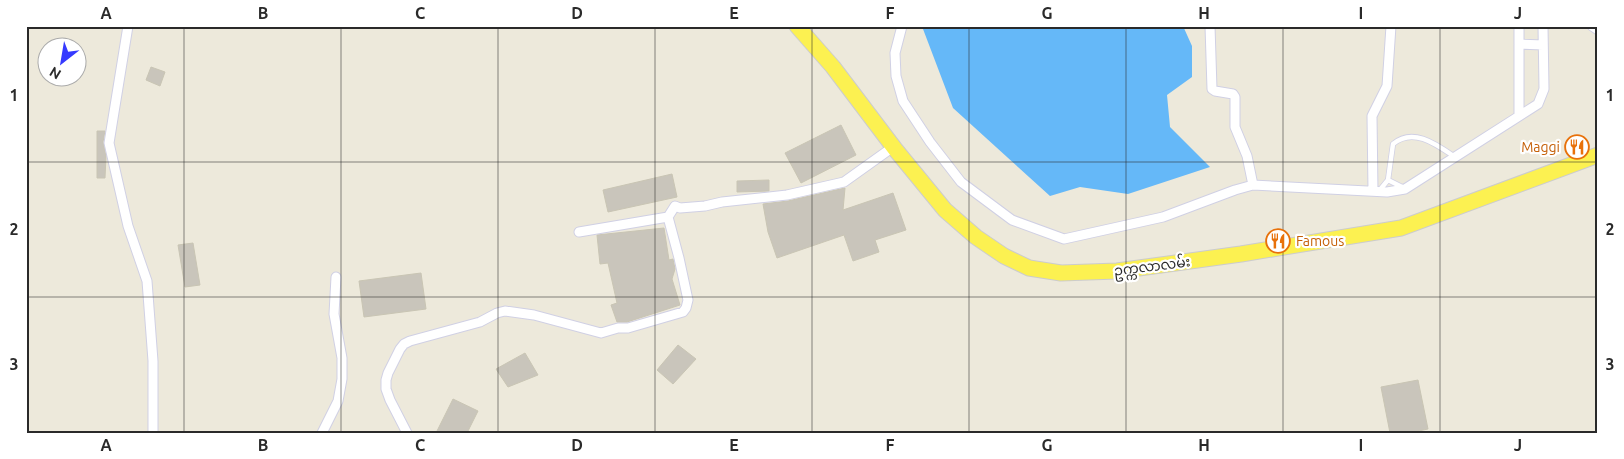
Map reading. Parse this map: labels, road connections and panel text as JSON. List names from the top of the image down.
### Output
{
  "streets": {
    "main road": ["ဥက္ကလာလမ်း"]
  },
  "places": {
    "restaurant": ["Maggi", "Famous"]
  },
  "north": "bottom left",
  "grid": {
    "columns": [
      "A",
      "B",
      "C",
      "D",
      "E",
      "F",
      "G",
      "H",
      "I",
      "J"
    ],
    "rows": ["1", "2", "3"]
  }
}
